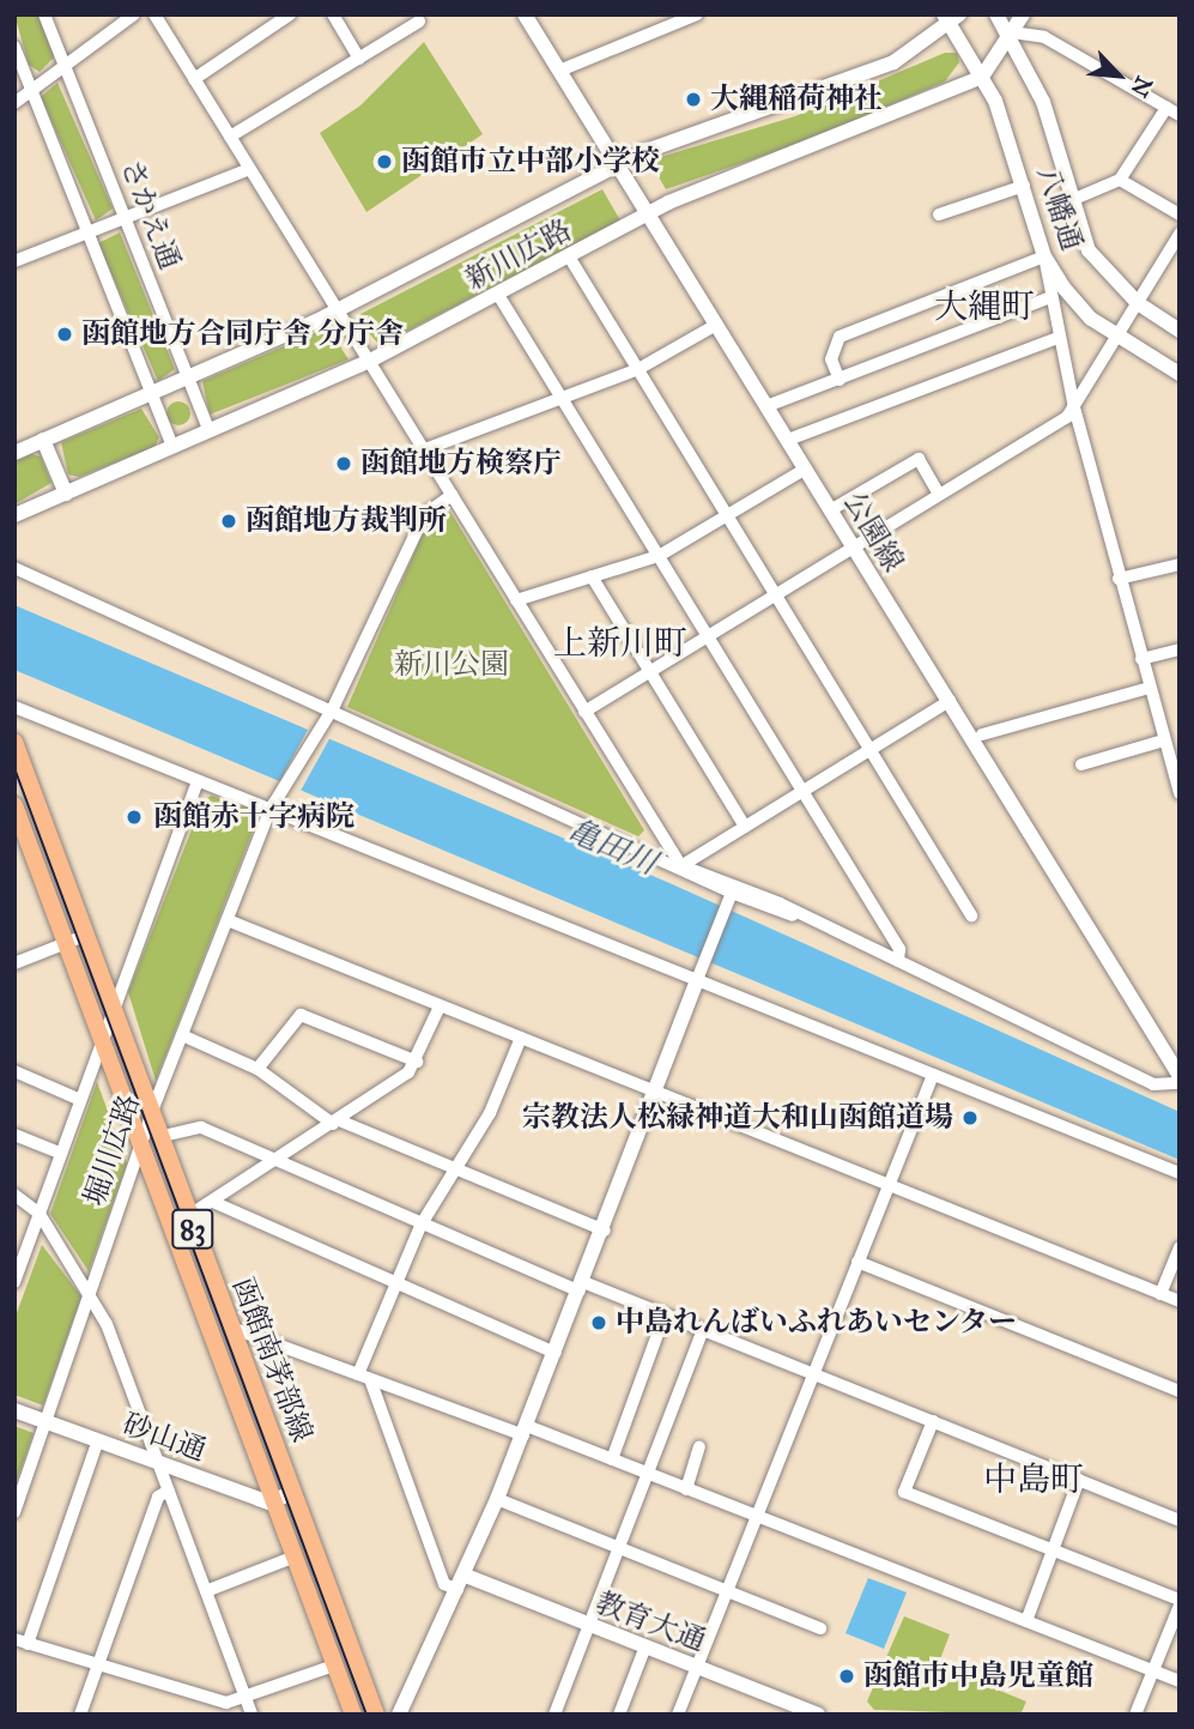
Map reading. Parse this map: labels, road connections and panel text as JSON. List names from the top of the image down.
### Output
{
  "streets": {
    "main road": ["83", "函館南茅部線"],
    "street": [
      "八幡通",
      "さかえ通",
      "新川広路",
      "公園線",
      "堀川広路",
      "砂山通",
      "教育大通"
    ]
  },
  "crossings": [
    ["八幡通", "新川広路"],
    ["さかえ通", "新川広路"],
    ["新川広路", "公園線"],
    ["堀川広路", "83"],
    ["堀川広路", "函館南茅部線"],
    ["堀川広路", "砂山通"],
    ["83", "砂山通"]
  ],
  "districts": ["大縄町", "上新川町", "中島町"],
  "water": ["亀田川"],
  "parks": ["新川公園"],
  "places": [
    "大縄稲荷神社",
    "函館市立中部小学校",
    "函館地方合同庁舎 分庁舎",
    "函館地方検察庁",
    "函館地方裁判所",
    "函館赤十字病院",
    "宗教法人松緑神道大和山函館道場",
    "中島れんばいふれあいセンター",
    "函館市中島児童館"
  ],
  "north": "bottom right"
}
